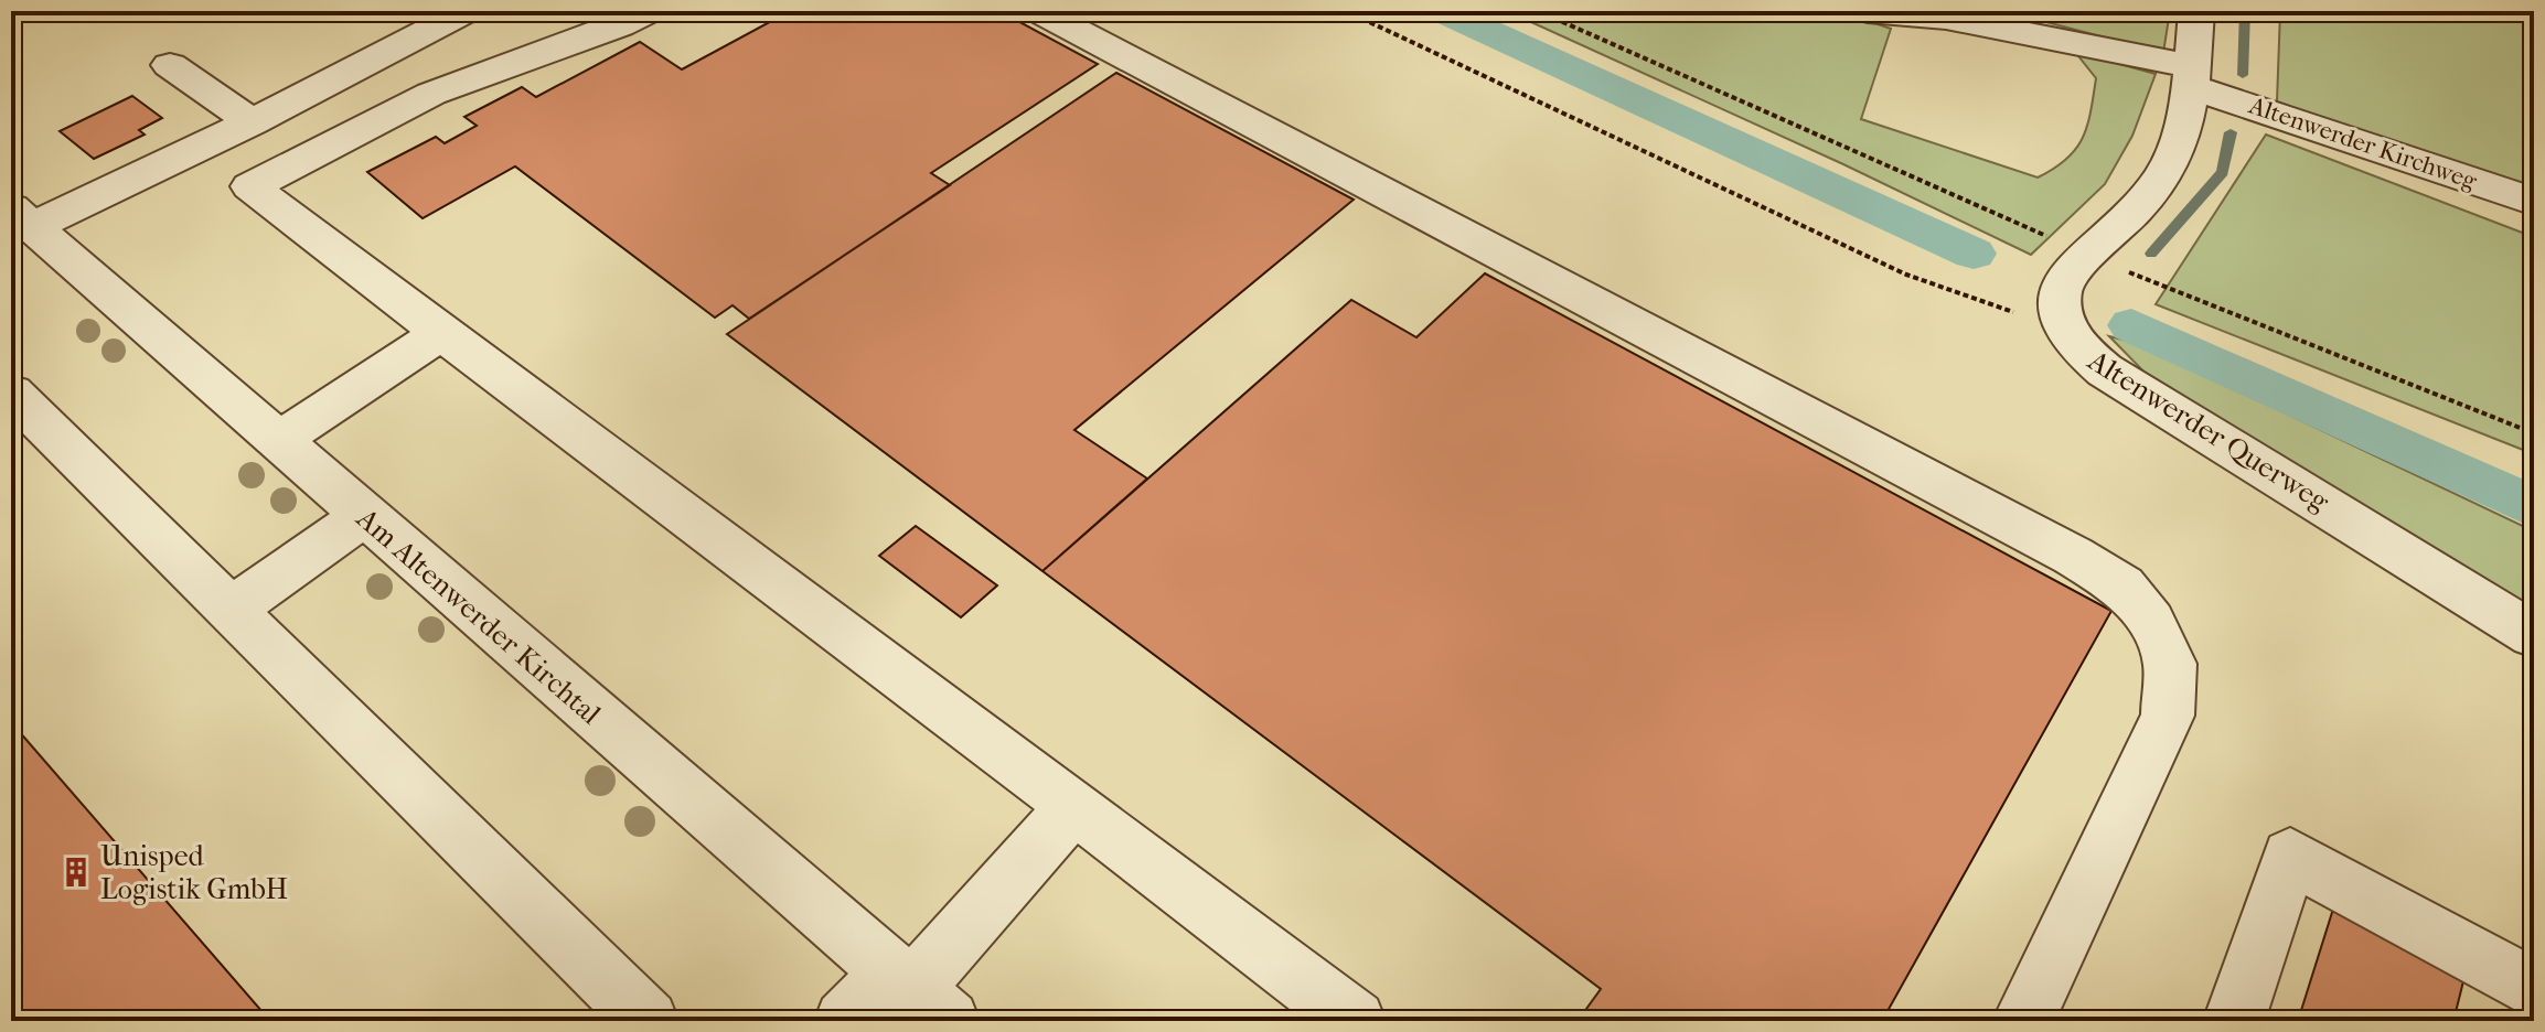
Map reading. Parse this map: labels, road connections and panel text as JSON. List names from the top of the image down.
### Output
{
  "streets": {
    "street": ["Altenwerder Kirchweg", "Altenwerder Querweg", "Am Altenwerder Kirchtal"]
  },
  "places": {
    "building": ["Unisped Logistik GmbH"]
  }
}
